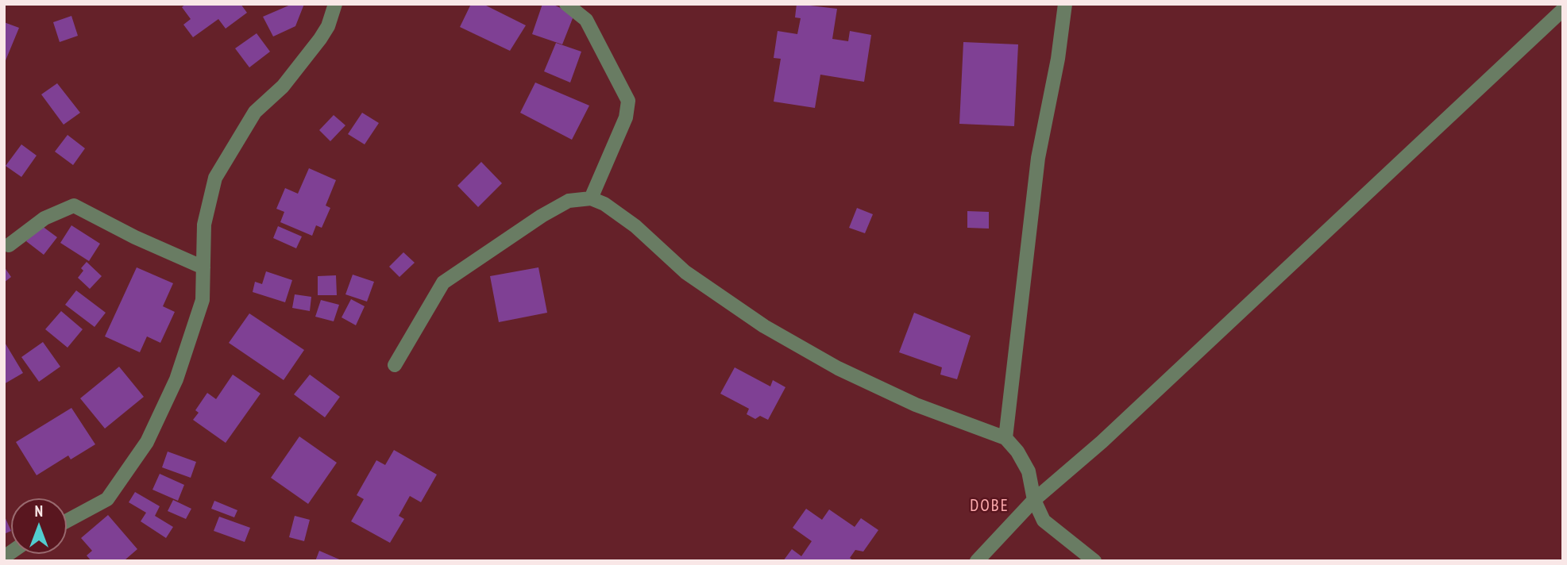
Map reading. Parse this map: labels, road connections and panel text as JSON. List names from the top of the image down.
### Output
{
  "districts": ["DOBE"],
  "north": "top"
}
